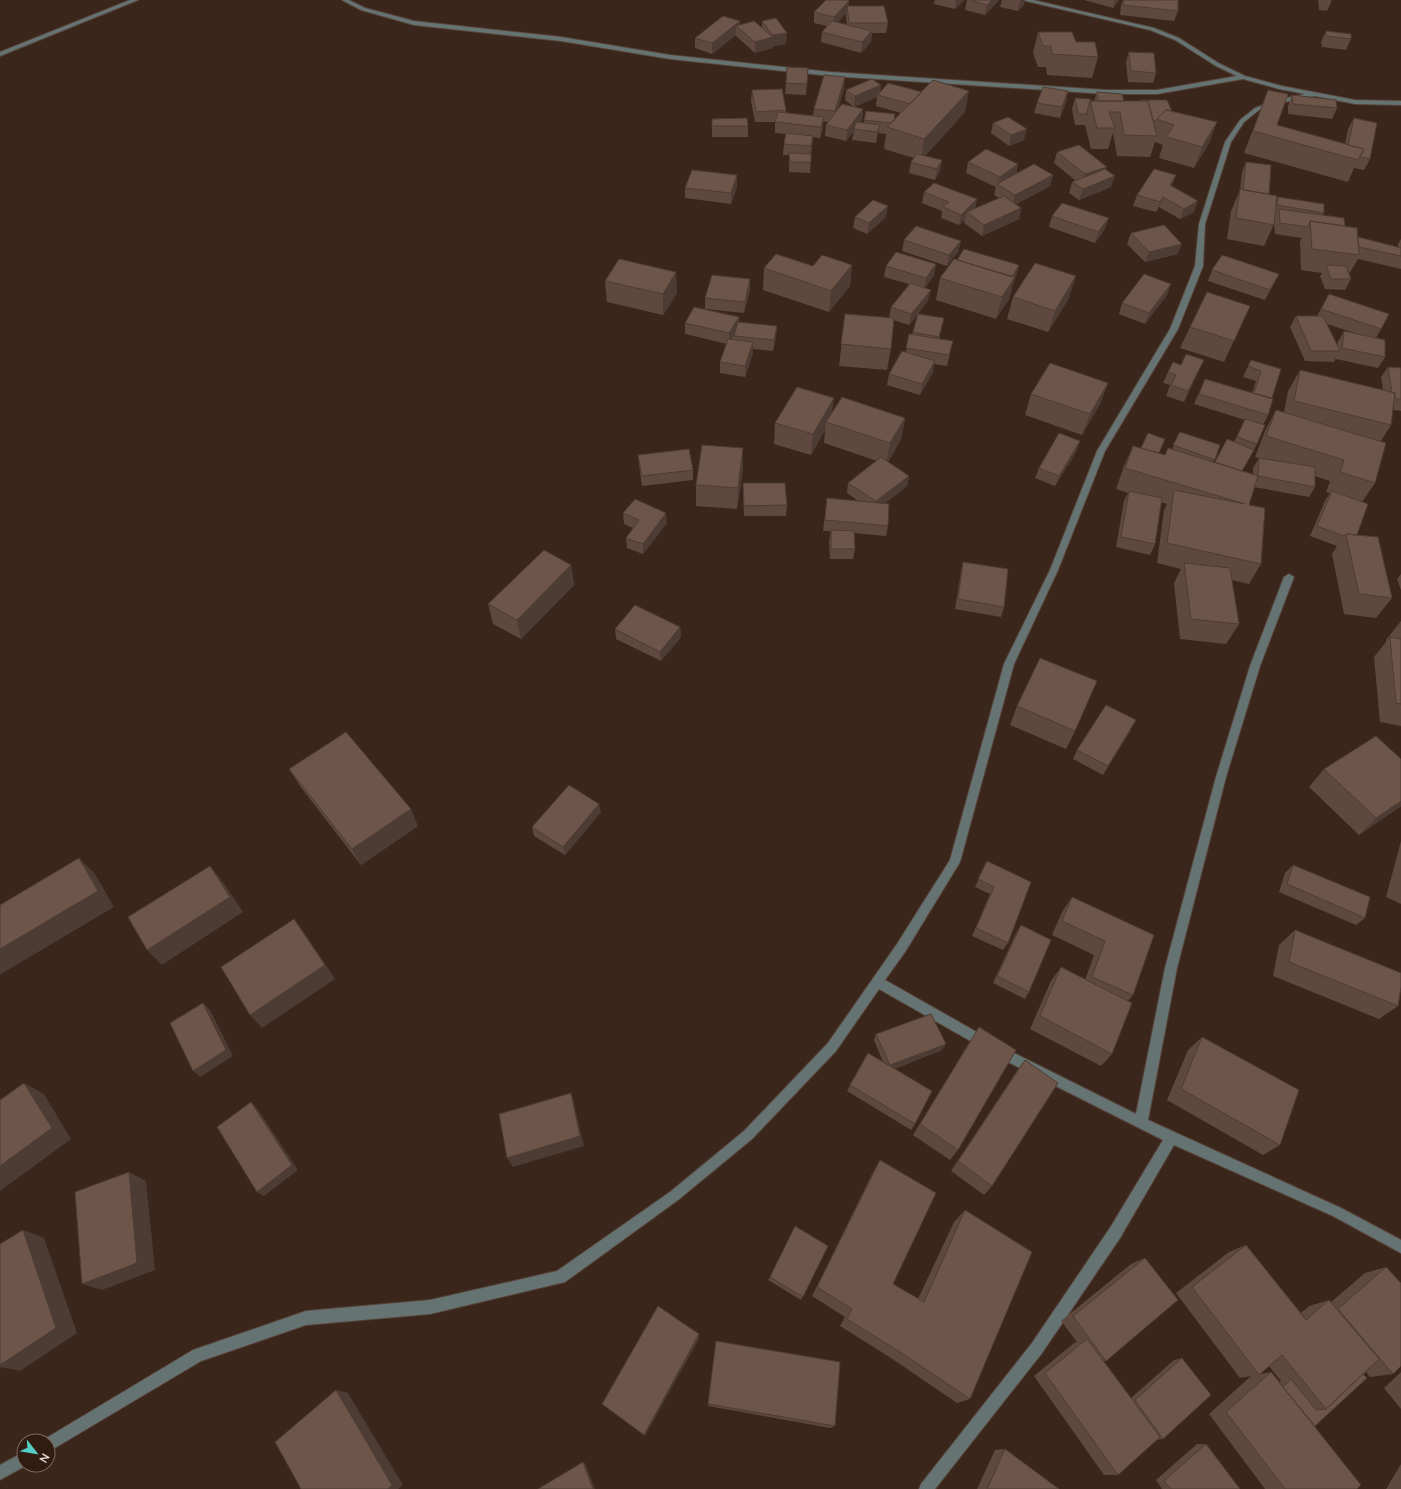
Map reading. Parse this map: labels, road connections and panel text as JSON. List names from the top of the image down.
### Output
{
  "north": "bottom right"
}
